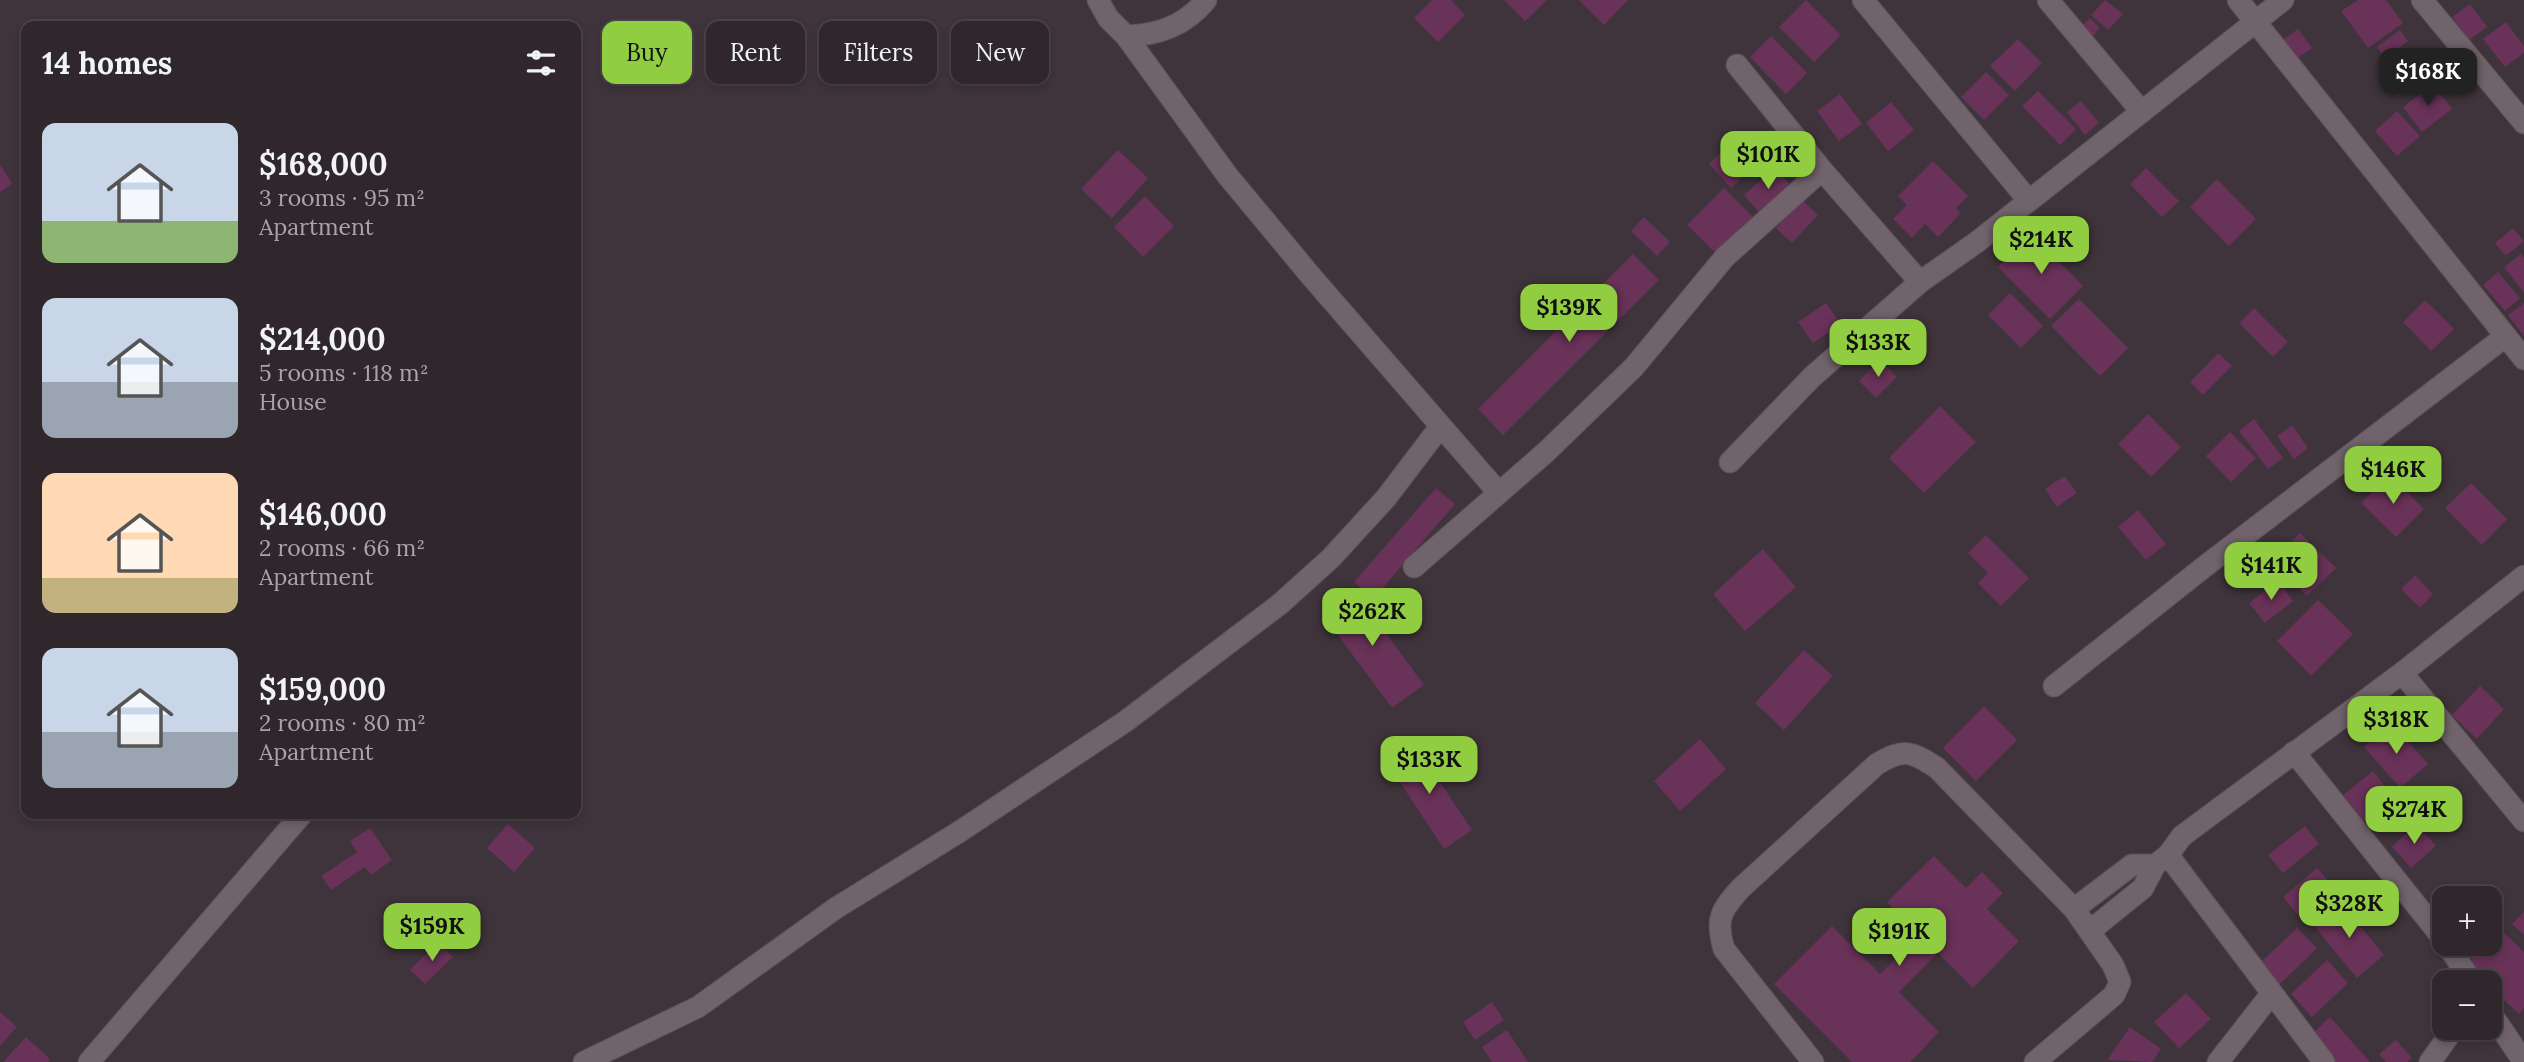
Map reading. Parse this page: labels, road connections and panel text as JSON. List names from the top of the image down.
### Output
{
  "page": {
    "chip": [
      "Buy",
      "Rent",
      "Filters",
      "New"
    ],
    "heading": "14 homes",
    "price": [
      "$168K",
      "$101K",
      "$214K",
      "$139K",
      "$133K",
      "$146K",
      "$141K",
      "$262K",
      "$318K",
      "$133K",
      "$274K",
      "$328K",
      "$159K",
      "$191K"
    ],
    "list": [
      {
        "name": "$168,000",
        "note": "3 rooms · 95 m² · Apartment"
      },
      {
        "name": "$214,000",
        "note": "5 rooms · 118 m² · House"
      },
      {
        "name": "$146,000",
        "note": "2 rooms · 66 m² · Apartment"
      },
      {
        "name": "$159,000",
        "note": "2 rooms · 80 m² · Apartment"
      }
    ],
    "map_buttons": ["+", "−"]
  }
}
